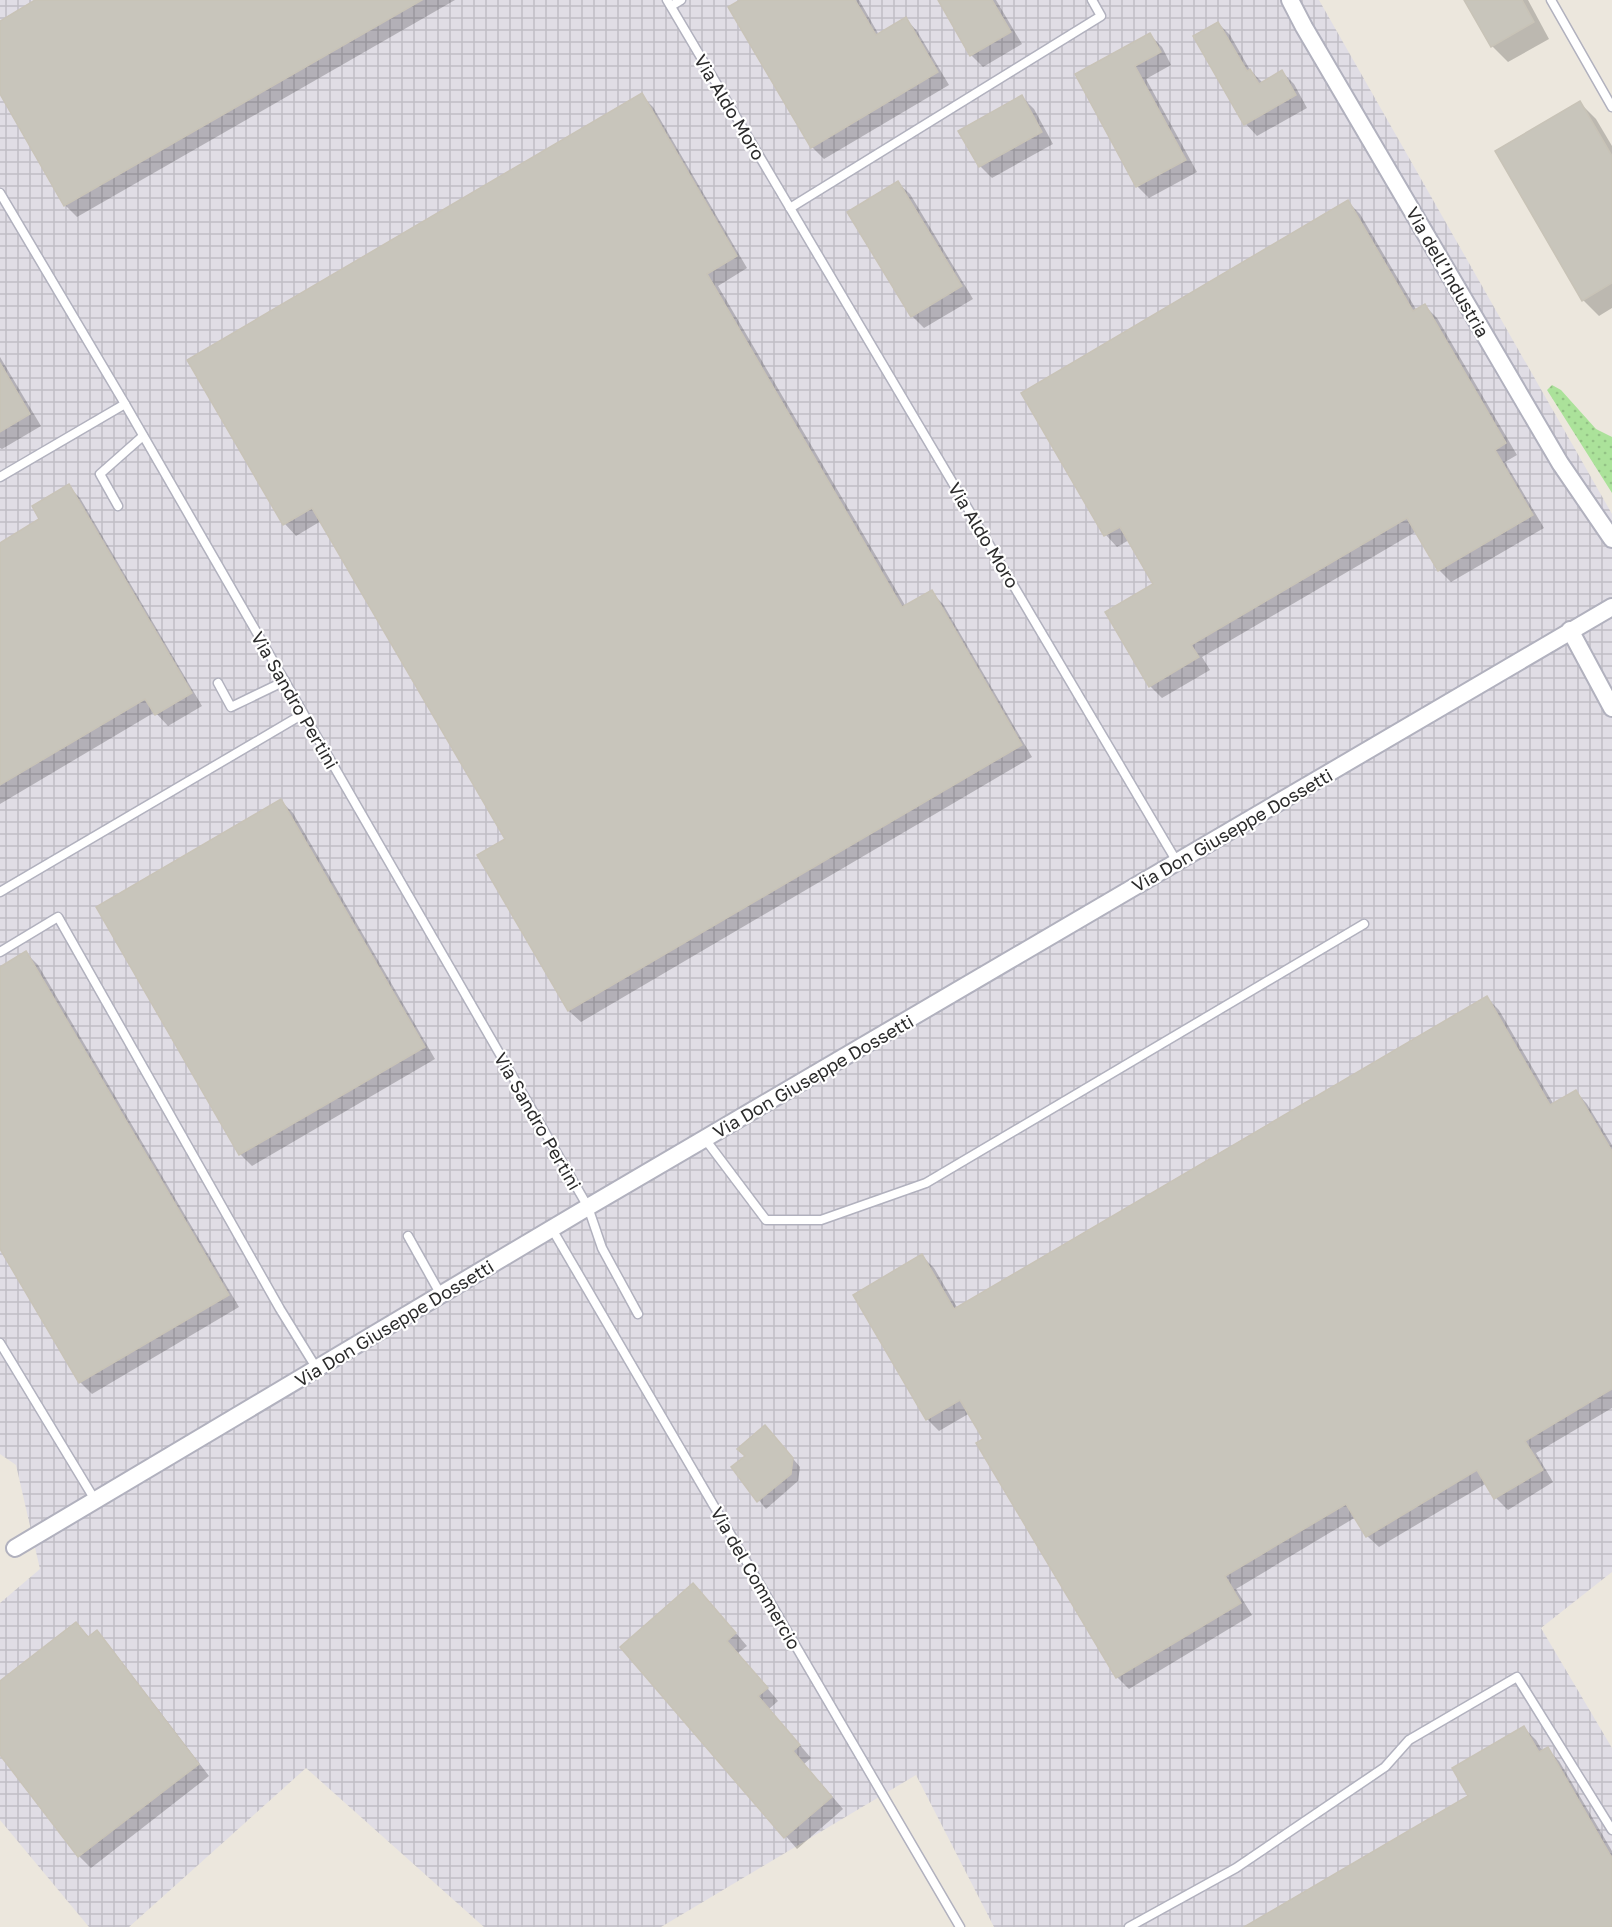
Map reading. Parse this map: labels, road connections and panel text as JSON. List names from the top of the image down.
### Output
{
  "streets": {
    "street": ["Via dell’Industria", "Via Don Giuseppe Dossetti"],
    "lane": ["Via Aldo Moro", "Via Sandro Pertini", "Via del Commercio"]
  },
  "crossings": [
    ["Via Aldo Moro", "Via Don Giuseppe Dossetti"],
    ["Via Sandro Pertini", "Via Don Giuseppe Dossetti"],
    ["Via Don Giuseppe Dossetti", "Via del Commercio"]
  ]
}
